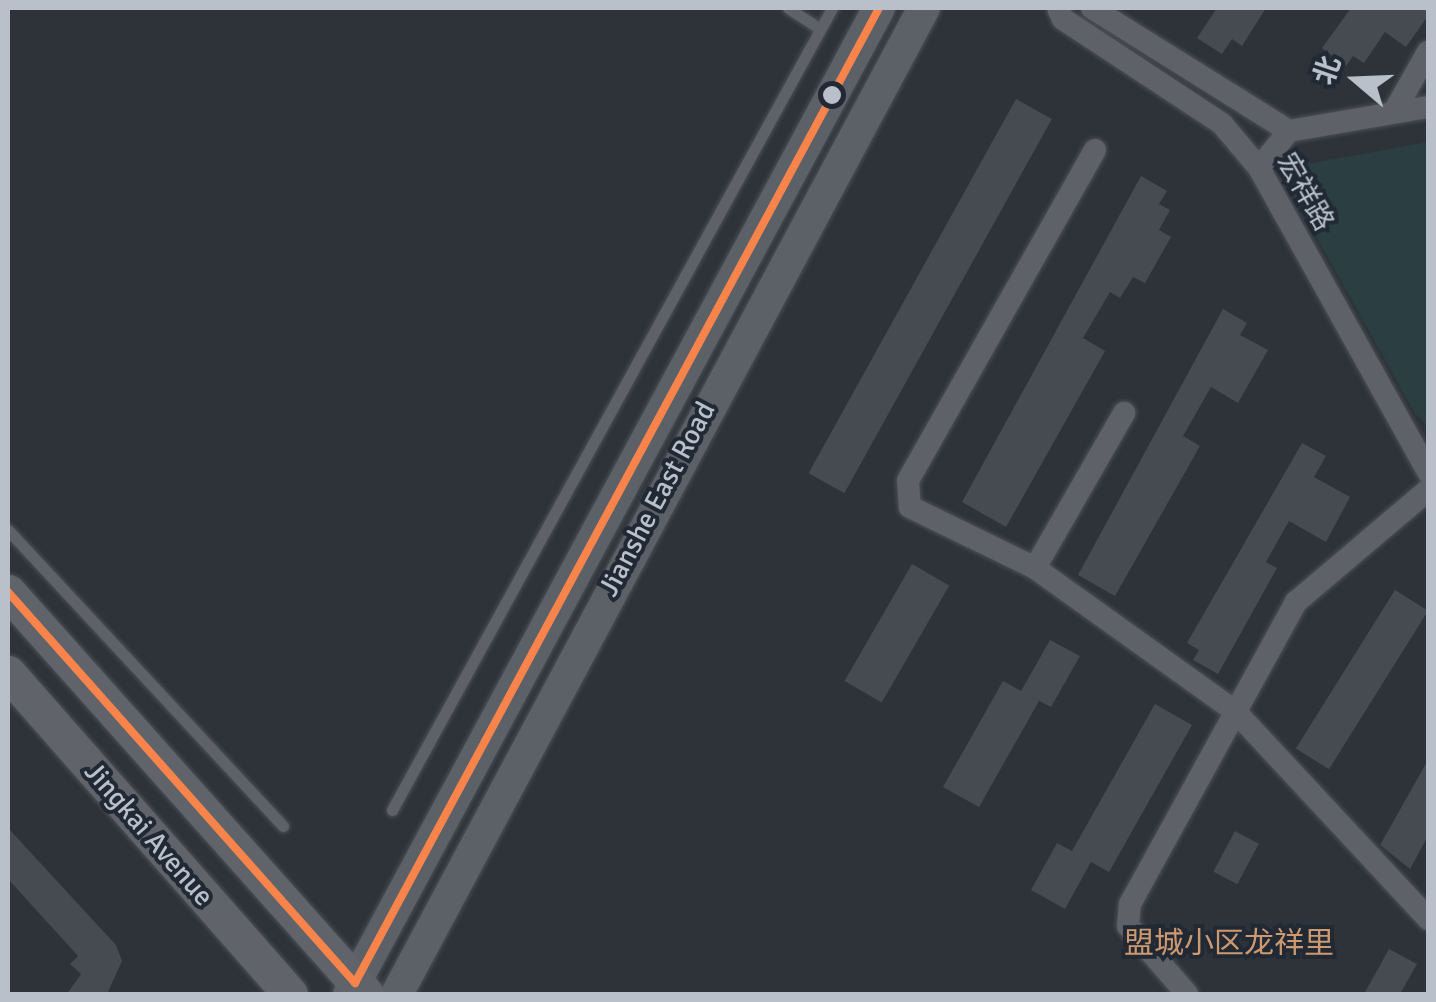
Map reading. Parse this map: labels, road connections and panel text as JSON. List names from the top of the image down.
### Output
{
  "streets": {
    "main road": ["Jianshe East Road", "Jingkai Avenue"],
    "street": ["宏祥路"]
  },
  "crossings": [
    ["Jianshe East Road", "Jingkai Avenue"]
  ],
  "districts": ["盟城小区龙祥里"],
  "north": "left"
}
